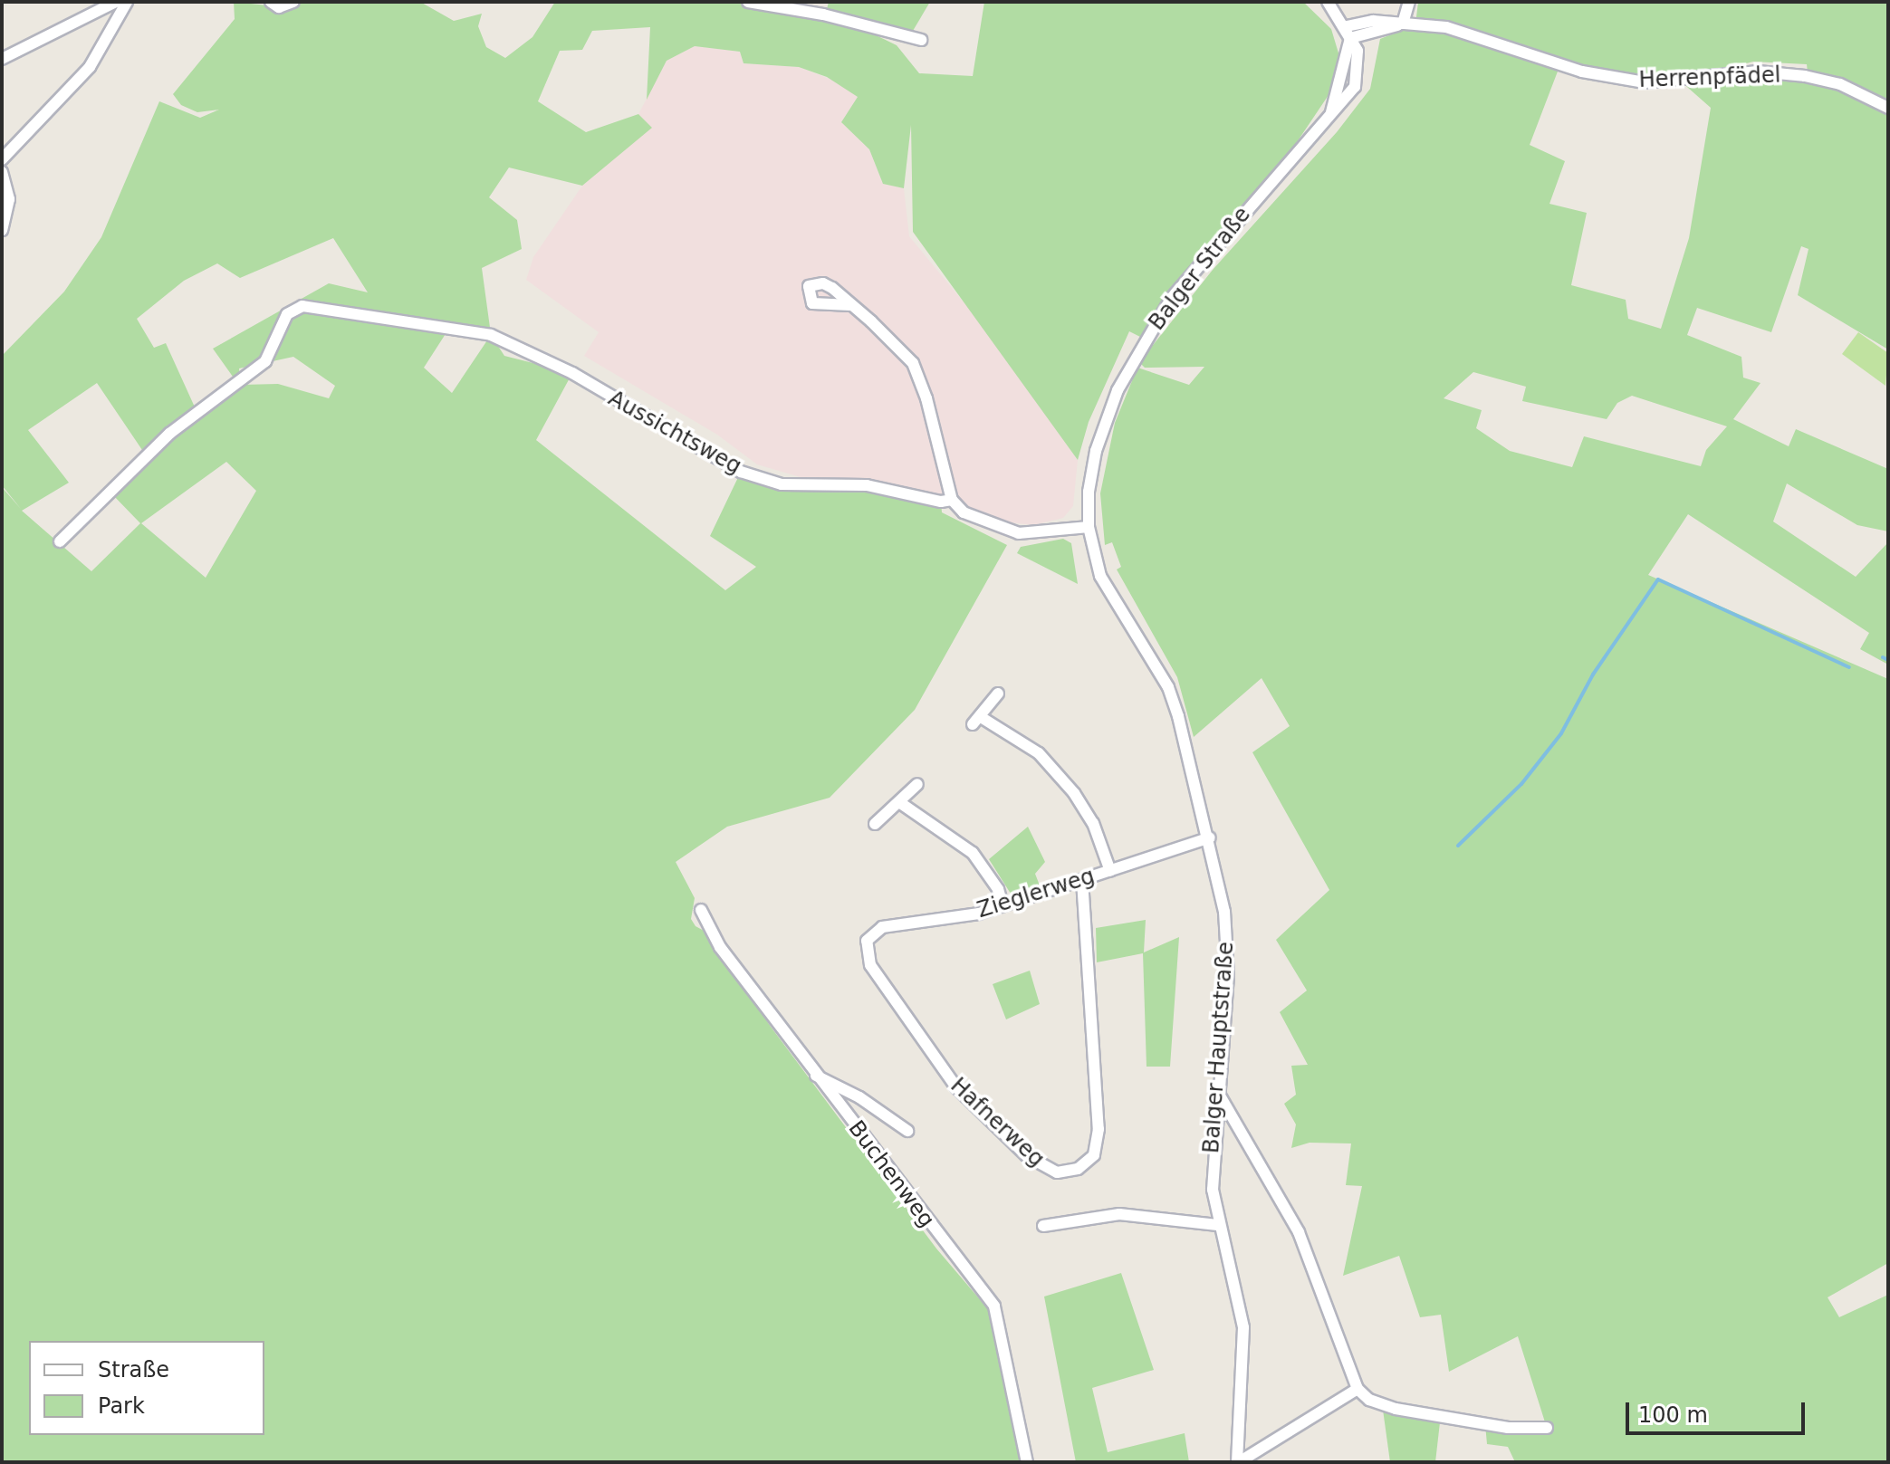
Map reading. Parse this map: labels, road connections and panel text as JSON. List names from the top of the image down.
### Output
{
  "streets": {
    "street": [
      "Herrenpfädel",
      "Balger Straße",
      "Aussichtsweg",
      "Zieglerweg",
      "Balger Hauptstraße",
      "Hafnerweg",
      "Buchenweg"
    ]
  },
  "crossings": [
    ["Herrenpfädel", "Balger Straße"],
    ["Balger Straße", "Balger Hauptstraße"],
    ["Zieglerweg", "Balger Hauptstraße"],
    ["Zieglerweg", "Hafnerweg"]
  ],
  "legend": ["Straße", "Park"],
  "scale_bar": "100 m"
}
